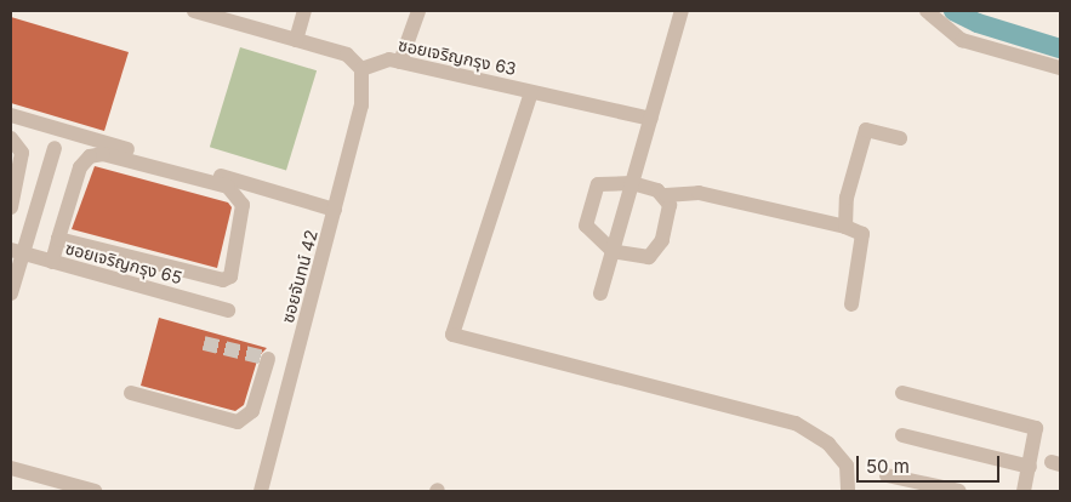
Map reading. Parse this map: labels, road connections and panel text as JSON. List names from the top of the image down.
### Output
{
  "streets": {
    "street": ["ซอยเจริญกรุง 63", "ซอยเจริญกรุง 65", "ซอยจันทน์ 42"]
  },
  "crossings": [
    ["ซอยเจริญกรุง 63", "ซอยจันทน์ 42"]
  ],
  "scale_bar": "50 m"
}
